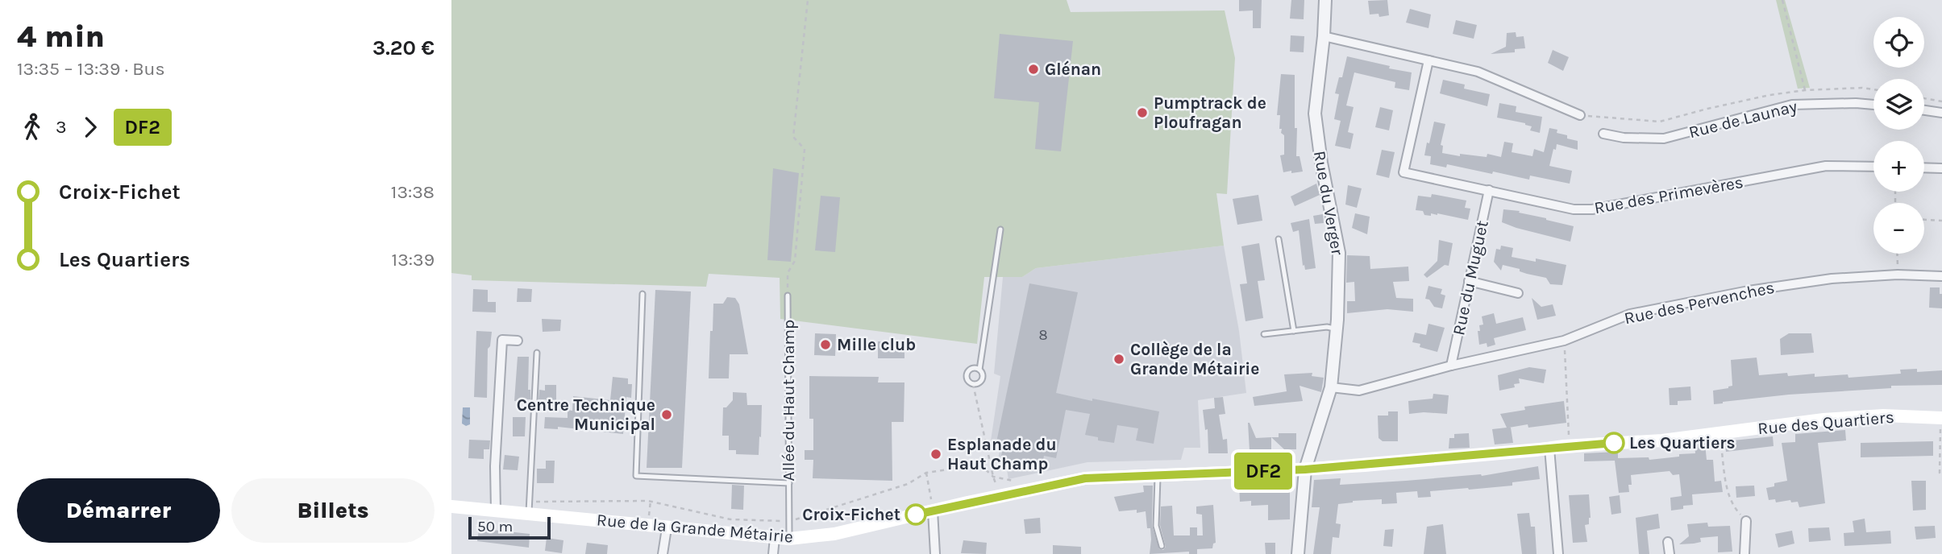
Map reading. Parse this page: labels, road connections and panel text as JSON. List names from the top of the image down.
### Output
{
  "streets": {
    "main road": ["Rue des Quartiers", "Rue de la Grande Métairie"],
    "street": [
      "Rue de Launay",
      "Rue des Primevères",
      "Rue du Verger",
      "Rue du Muguet",
      "Rue des Pervenches"
    ],
    "lane": ["Allée du Haut Champ"]
  },
  "crossings": [
    ["Rue des Primevères", "Rue du Muguet"],
    ["Rue du Verger", "Rue des Pervenches"],
    ["Rue du Verger", "Rue des Quartiers"],
    ["Rue du Verger", "Rue de la Grande Métairie"],
    ["Rue du Muguet", "Rue des Pervenches"],
    ["Allée du Haut Champ", "Rue de la Grande Métairie"],
    ["Rue des Quartiers", "Rue de la Grande Métairie"]
  ],
  "places": [
    "Glénan",
    "Pumptrack de Ploufragan",
    "Mille club",
    "Collège de la Grande Métairie",
    "Centre Technique Municipal",
    "Les Quartiers",
    "Esplanade du Haut Champ",
    "Croix-Fichet"
  ],
  "lines": ["bus line DF2"],
  "house_numbers": ["8"],
  "scale_bar": "50 m",
  "page": {
    "heading": ["4 min", "13:35 – 13:39 · Bus", "3.20 €"],
    "on_map": "DF2",
    "map_buttons": ["+", "−"],
    "legs": ["3", "DF2"],
    "list": [
      {
        "name": "Croix-Fichet",
        "value": "13:38"
      },
      {
        "name": "Les Quartiers",
        "value": "13:39"
      }
    ],
    "buttons": ["Démarrer", "Billets"],
    "scale": "50 m"
  }
}
